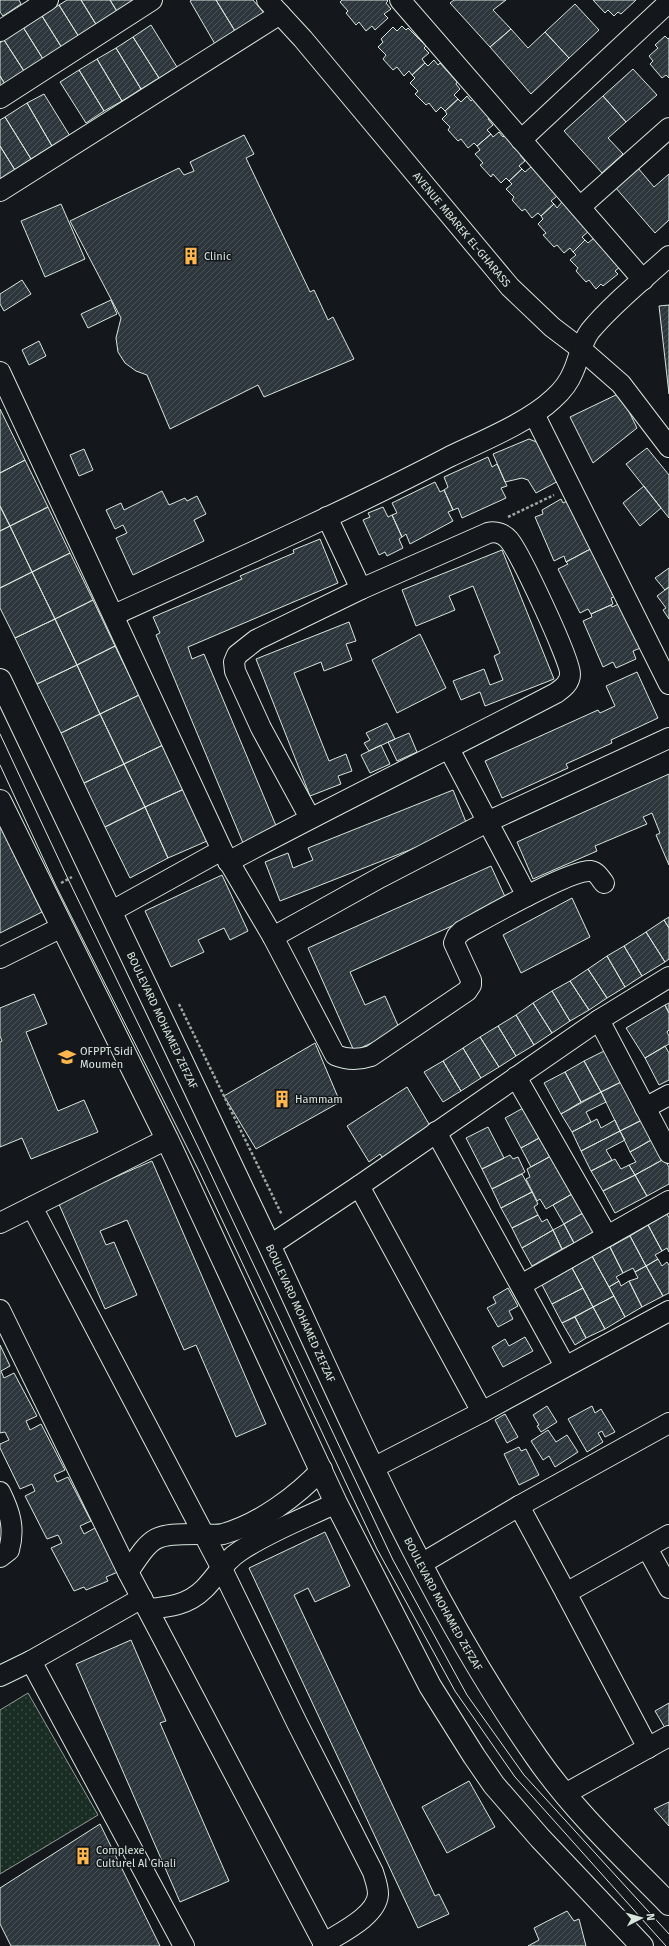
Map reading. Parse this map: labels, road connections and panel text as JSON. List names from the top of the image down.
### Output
{
  "streets": {
    "main road": ["BOULEVARD MOHAMED ZEFZAF"],
    "street": ["AVENUE MBAREK EL-GHARASS"]
  },
  "places": {
    "building": ["Clinic", "Hammam", "Complexe Culturel Al Ghali"],
    "school or university": ["OFPPT Sidi Moumen"]
  },
  "north": "right"
}
